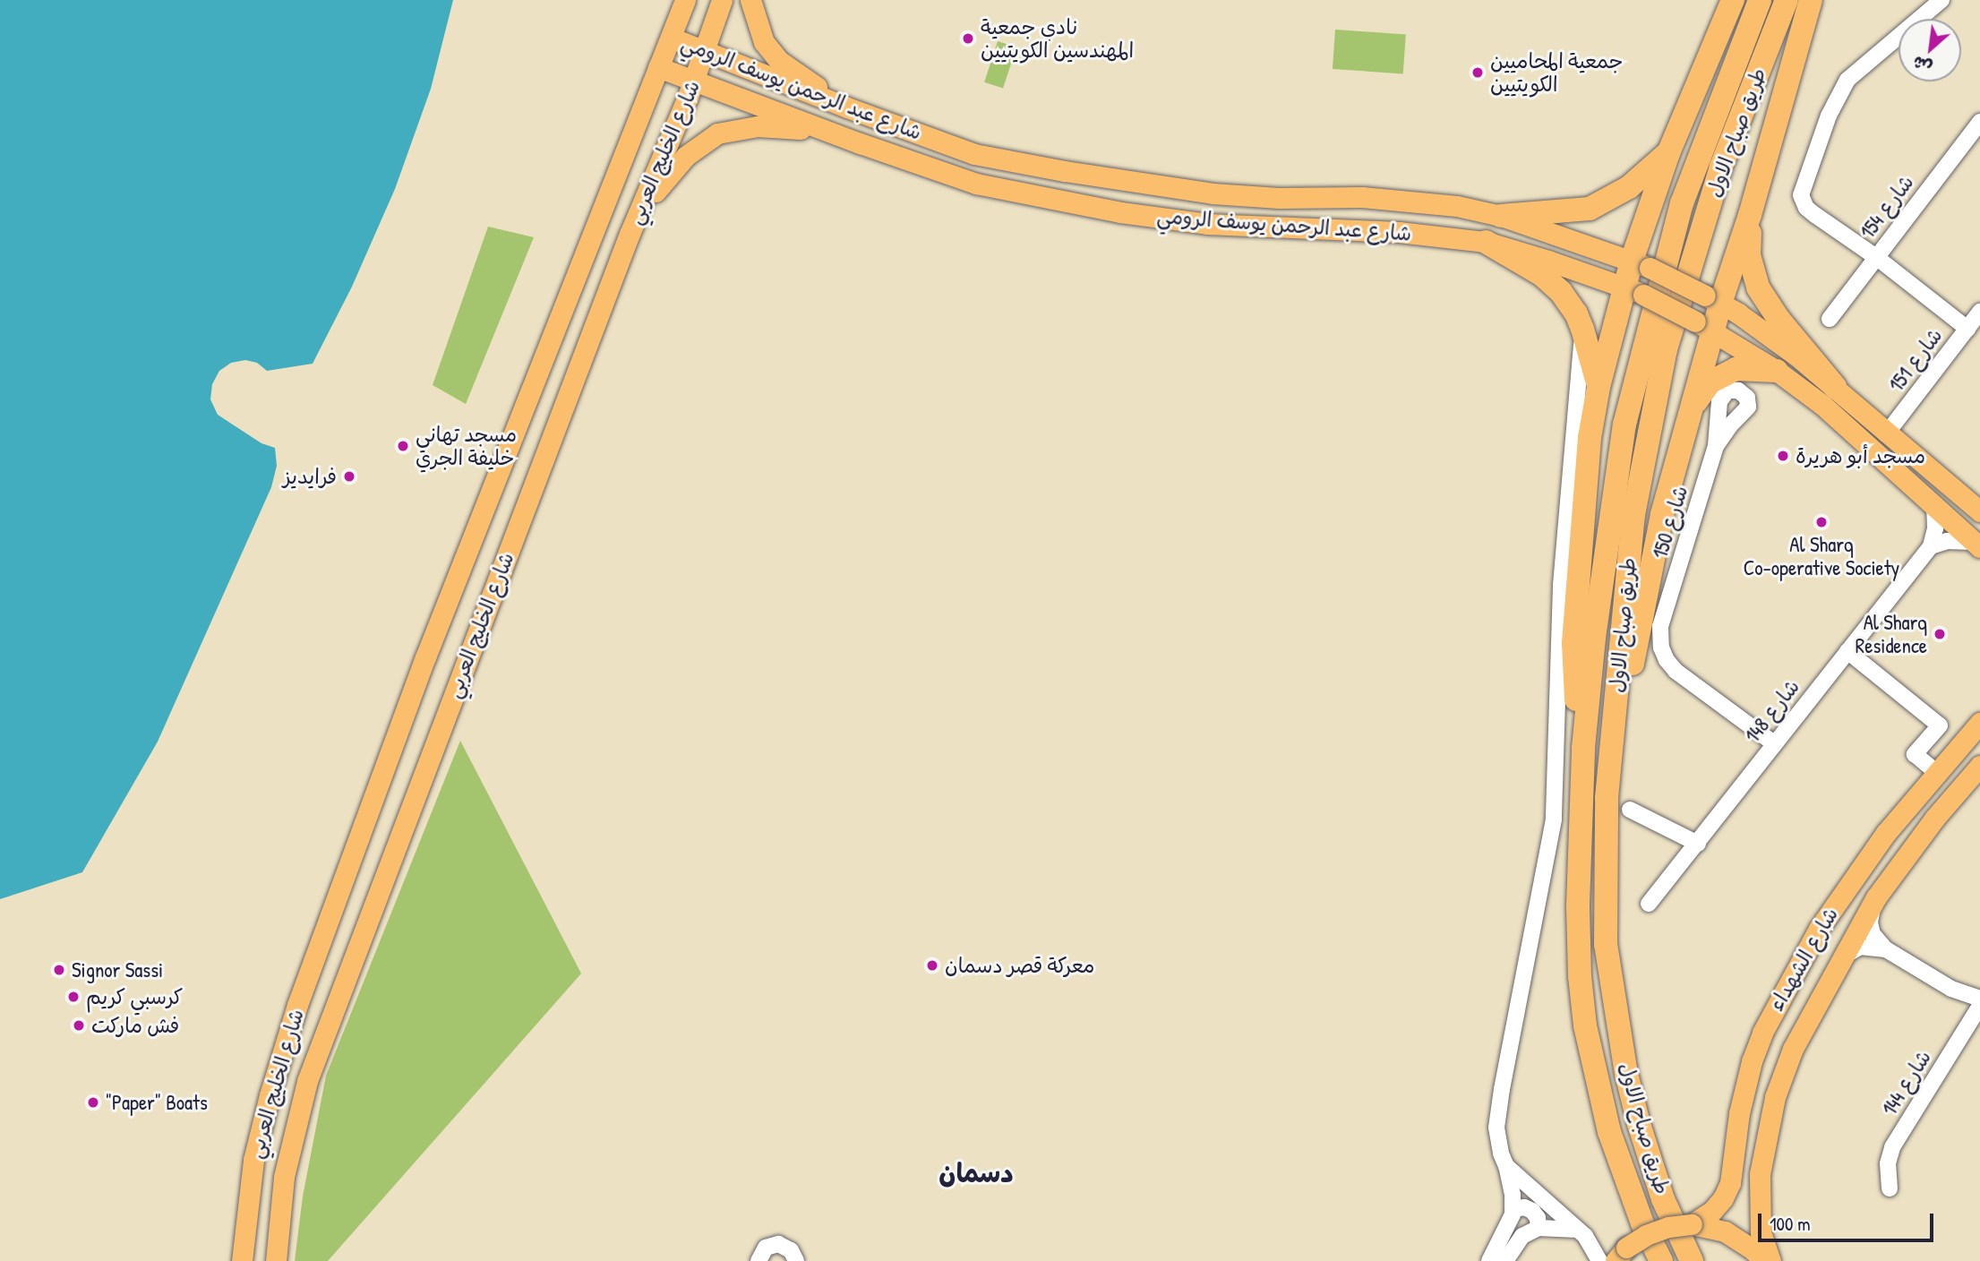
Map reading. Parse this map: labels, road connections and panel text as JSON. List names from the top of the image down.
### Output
{
  "streets": {
    "highway": ["طريق صباح الاول"],
    "main road": ["شارع عبد الرحمن يوسف الرومي", "شارع الخليج العربي", "شارع الشهداء"],
    "street": [
      "شارع 154",
      "شارع 151",
      "شارع 150",
      "شارع 148",
      "شارع 144"
    ]
  },
  "crossings": [
    ["شارع عبد الرحمن يوسف الرومي", "شارع الخليج العربي"],
    ["شارع عبد الرحمن يوسف الرومي", "شارع 151"],
    ["شارع 150", "شارع 148"]
  ],
  "districts": ["دسمان"],
  "places": [
    "نادي جمعية المهندسين الكويتيين",
    "جمعية المحاميين الكويتيين",
    "مسجد تهاني خليفة الجري",
    "مسجد أبو هريرة",
    "فرايديز",
    "Al Sharq Co-operative Society",
    "Al Sharq Residence",
    "معركة قصر دسمان",
    "Signor Sassi",
    "كرسبي كريم",
    "فش ماركت",
    "\"Paper\" Boats"
  ],
  "scale_bar": "100 m",
  "north": "bottom left"
}
